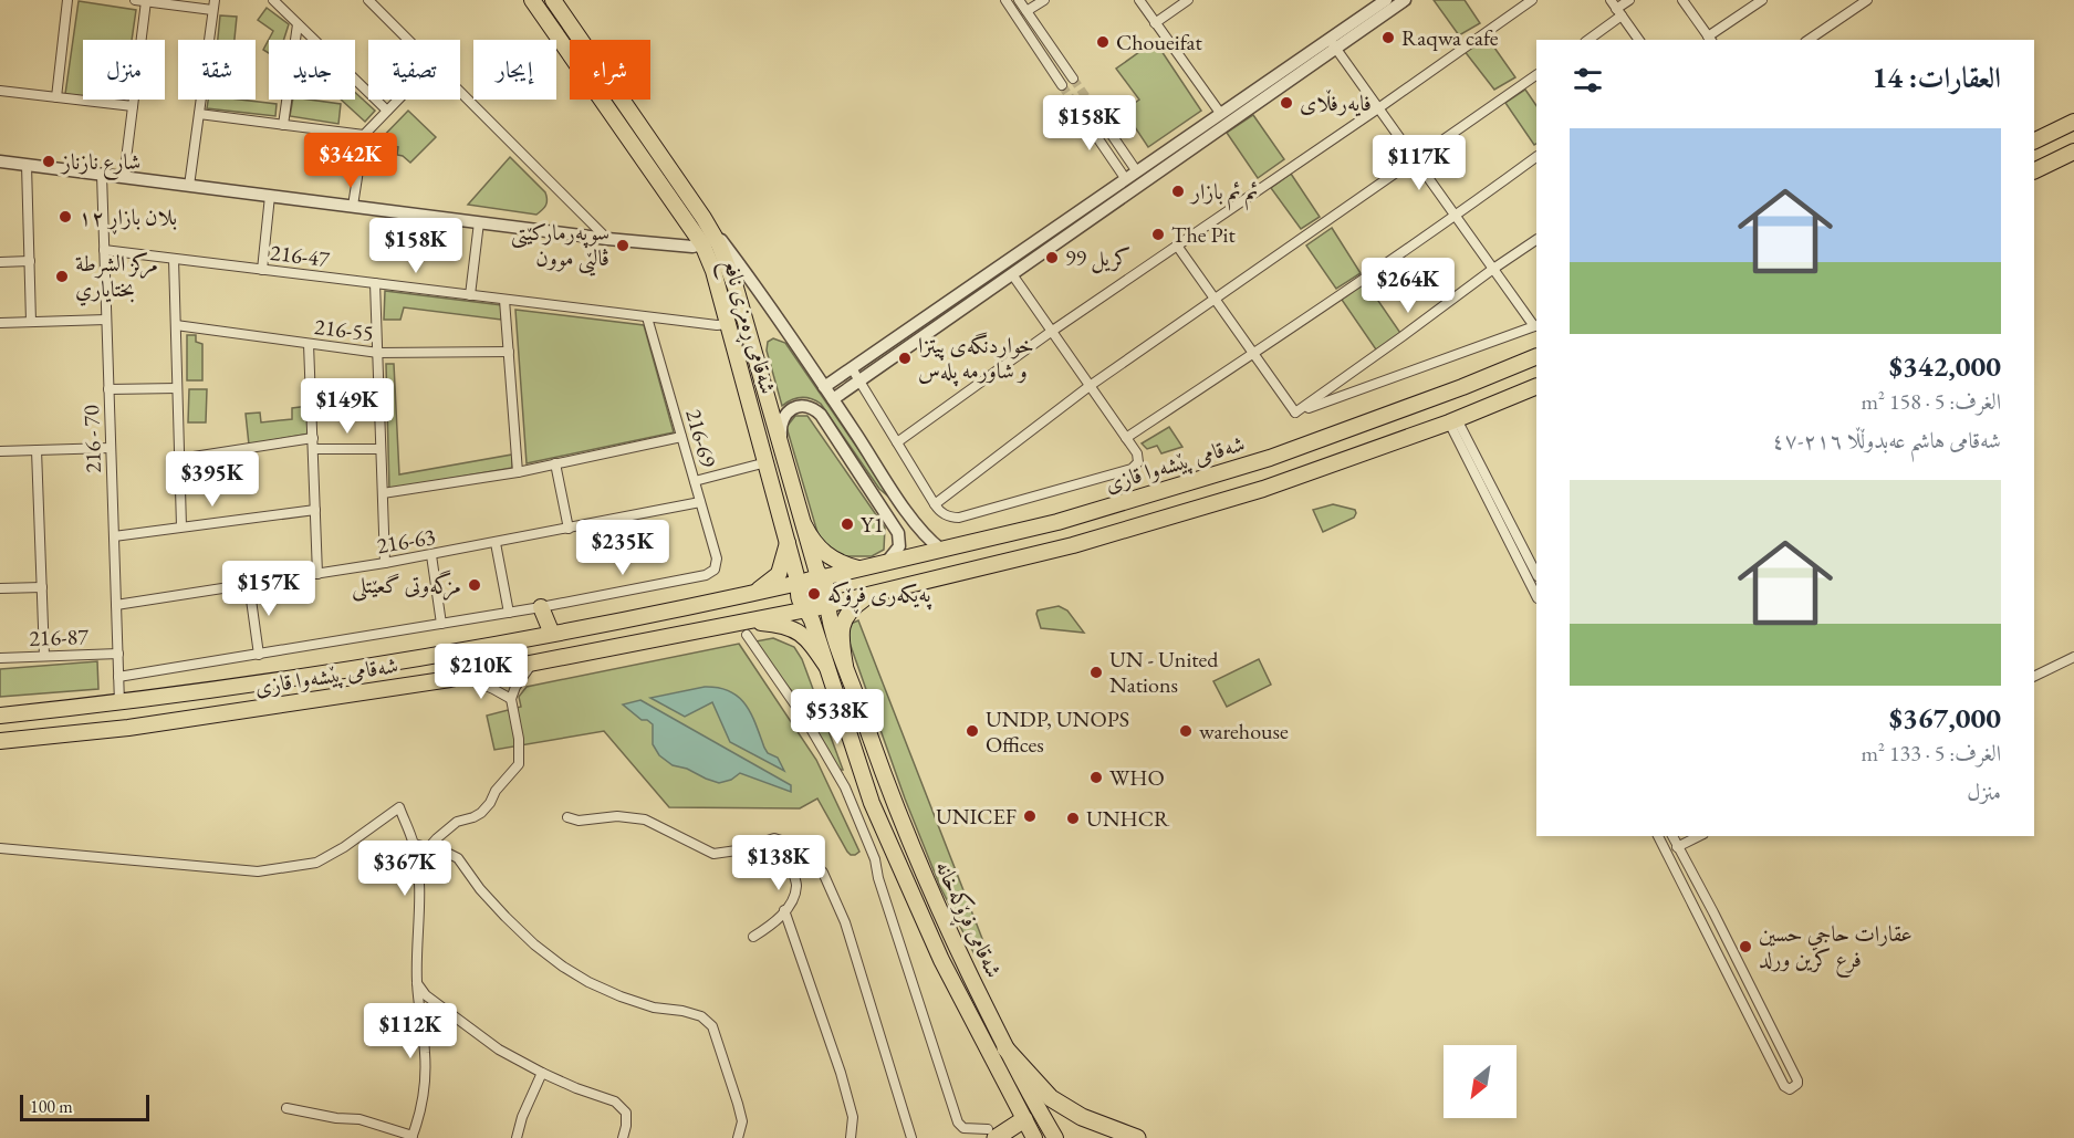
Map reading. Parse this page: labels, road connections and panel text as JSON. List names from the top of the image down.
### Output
{
  "streets": {
    "main road": ["شەقامی ڕەمزی نافع", "شەقامی پێشەوا قازی", "شەقامی فڕۆکەخانە"],
    "street": [
      "216-47",
      "216-55",
      "216-69",
      "216 - 70",
      "216-63",
      "216-87"
    ]
  },
  "crossings": [
    ["216-47", "شەقامی ڕەمزی نافع"],
    ["216-47", "216-69"],
    ["216-47", "216 - 70"],
    ["شەقامی ڕەمزی نافع", "شەقامی پێشەوا قازی"],
    ["شەقامی ڕەمزی نافع", "شەقامی فڕۆکەخانە"],
    ["216-69", "216-63"],
    ["216 - 70", "شەقامی پێشەوا قازی"],
    ["216 - 70", "216-63"],
    ["216 - 70", "216-87"],
    ["شەقامی پێشەوا قازی", "شەقامی فڕۆکەخانە"]
  ],
  "places": [
    "Raqwa cafe",
    "Choueifat",
    "فايەرفڵای",
    "شارع نازناز",
    "ئم ئم بازار",
    "بلان بازاڕ ١٢",
    "The Pit",
    "سوپەرمارکێتی ڤالێی موون",
    "99 كريل",
    "مركز الشرطة بختاياري",
    "خواردنگەی پیتزا و شاورمە پلەس",
    "Y1",
    "مزگەوتی گعێتلی",
    "پەیکەری فڕۆکە",
    "UN - United Nations",
    "UNDP, UNOPS Offices",
    "warehouse",
    "WHO",
    "UNICEF",
    "UNHCR",
    "عقارات حاجي حسين فرع كرين ورلد"
  ],
  "scale_bar": "100 m",
  "north": "bottom left",
  "page": {
    "chip": [
      "شراء",
      "إيجار",
      "تصفية",
      "جديد",
      "شقة",
      "منزل"
    ],
    "heading": "العقارات: 14",
    "price": [
      "$158K",
      "$342K",
      "$117K",
      "$158K",
      "$264K",
      "$149K",
      "$395K",
      "$235K",
      "$157K",
      "$210K",
      "$538K",
      "$138K",
      "$367K",
      "$112K"
    ],
    "list": [
      {
        "name": "$342,000",
        "note": "الغرف: 5 · 158 m² · شەقامی هاشم عەبدوڵڵا ٢١٦-٤٧"
      },
      {
        "name": "$367,000",
        "note": "الغرف: 5 · 133 m² · منزل"
      }
    ],
    "scale": "100 m"
  }
}
